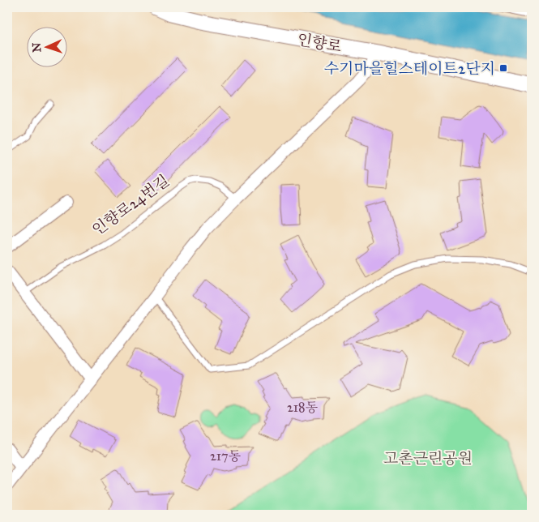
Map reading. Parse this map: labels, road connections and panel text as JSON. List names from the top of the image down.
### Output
{
  "streets": {
    "street": ["인향로"],
    "lane": ["인향로24번길"]
  },
  "parks": ["고촌근린공원"],
  "places": {
    "transit": ["수기마을힐스테이트2단지"]
  },
  "house_numbers": ["218동", "217동"],
  "north": "left"
}
